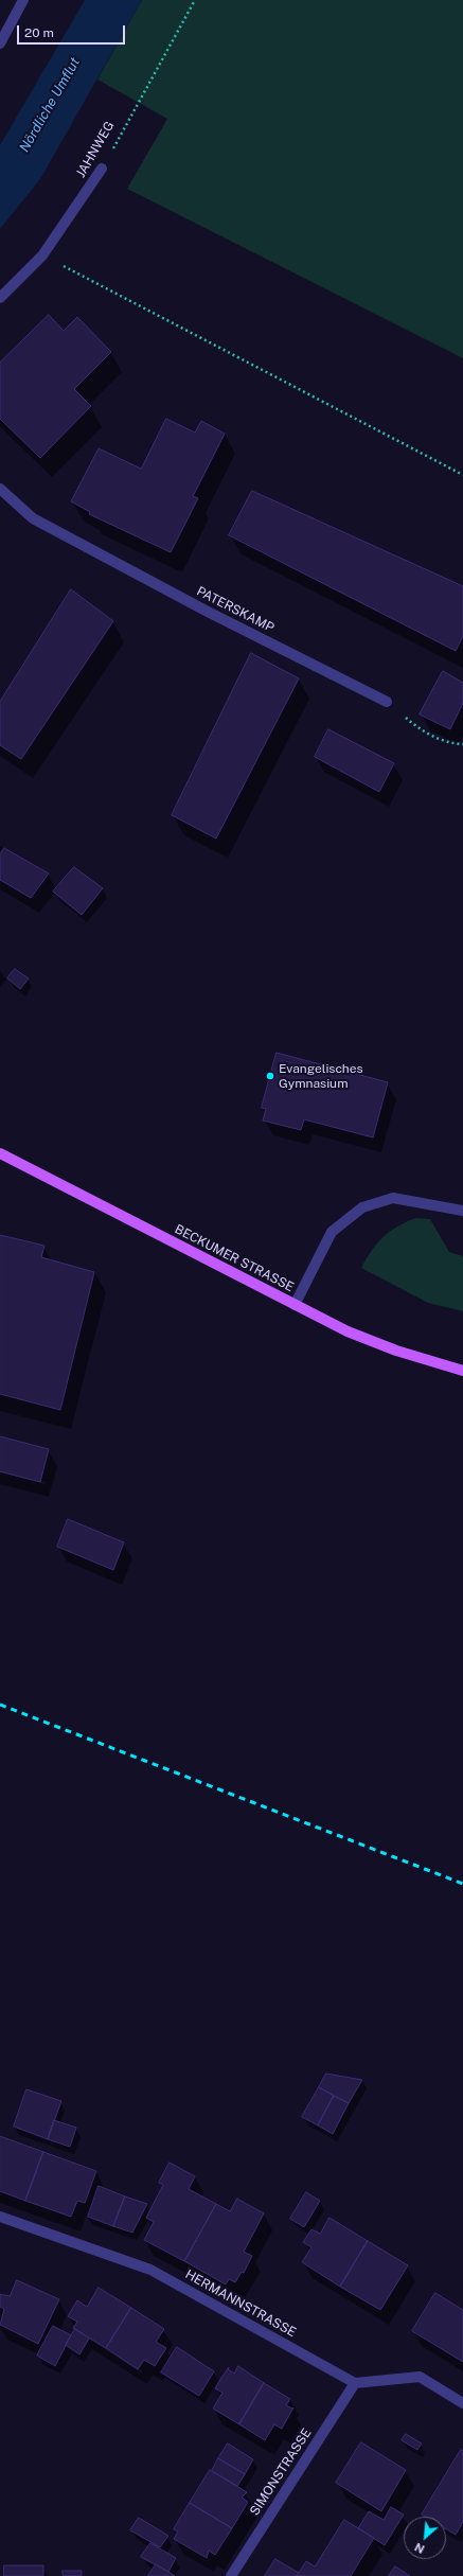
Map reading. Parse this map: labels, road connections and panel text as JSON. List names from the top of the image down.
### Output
{
  "streets": {
    "main road": ["BECKUMER STRASSE"],
    "street": [
      "JAHNWEG",
      "PATERSKAMP",
      "HERMANNSTRASSE",
      "SIMONSTRASSE"
    ]
  },
  "crossings": [
    ["HERMANNSTRASSE", "SIMONSTRASSE"]
  ],
  "water": ["Nördliche Umflut"],
  "places": ["Evangelisches Gymnasium"],
  "scale_bar": "20 m",
  "north": "bottom left"
}
